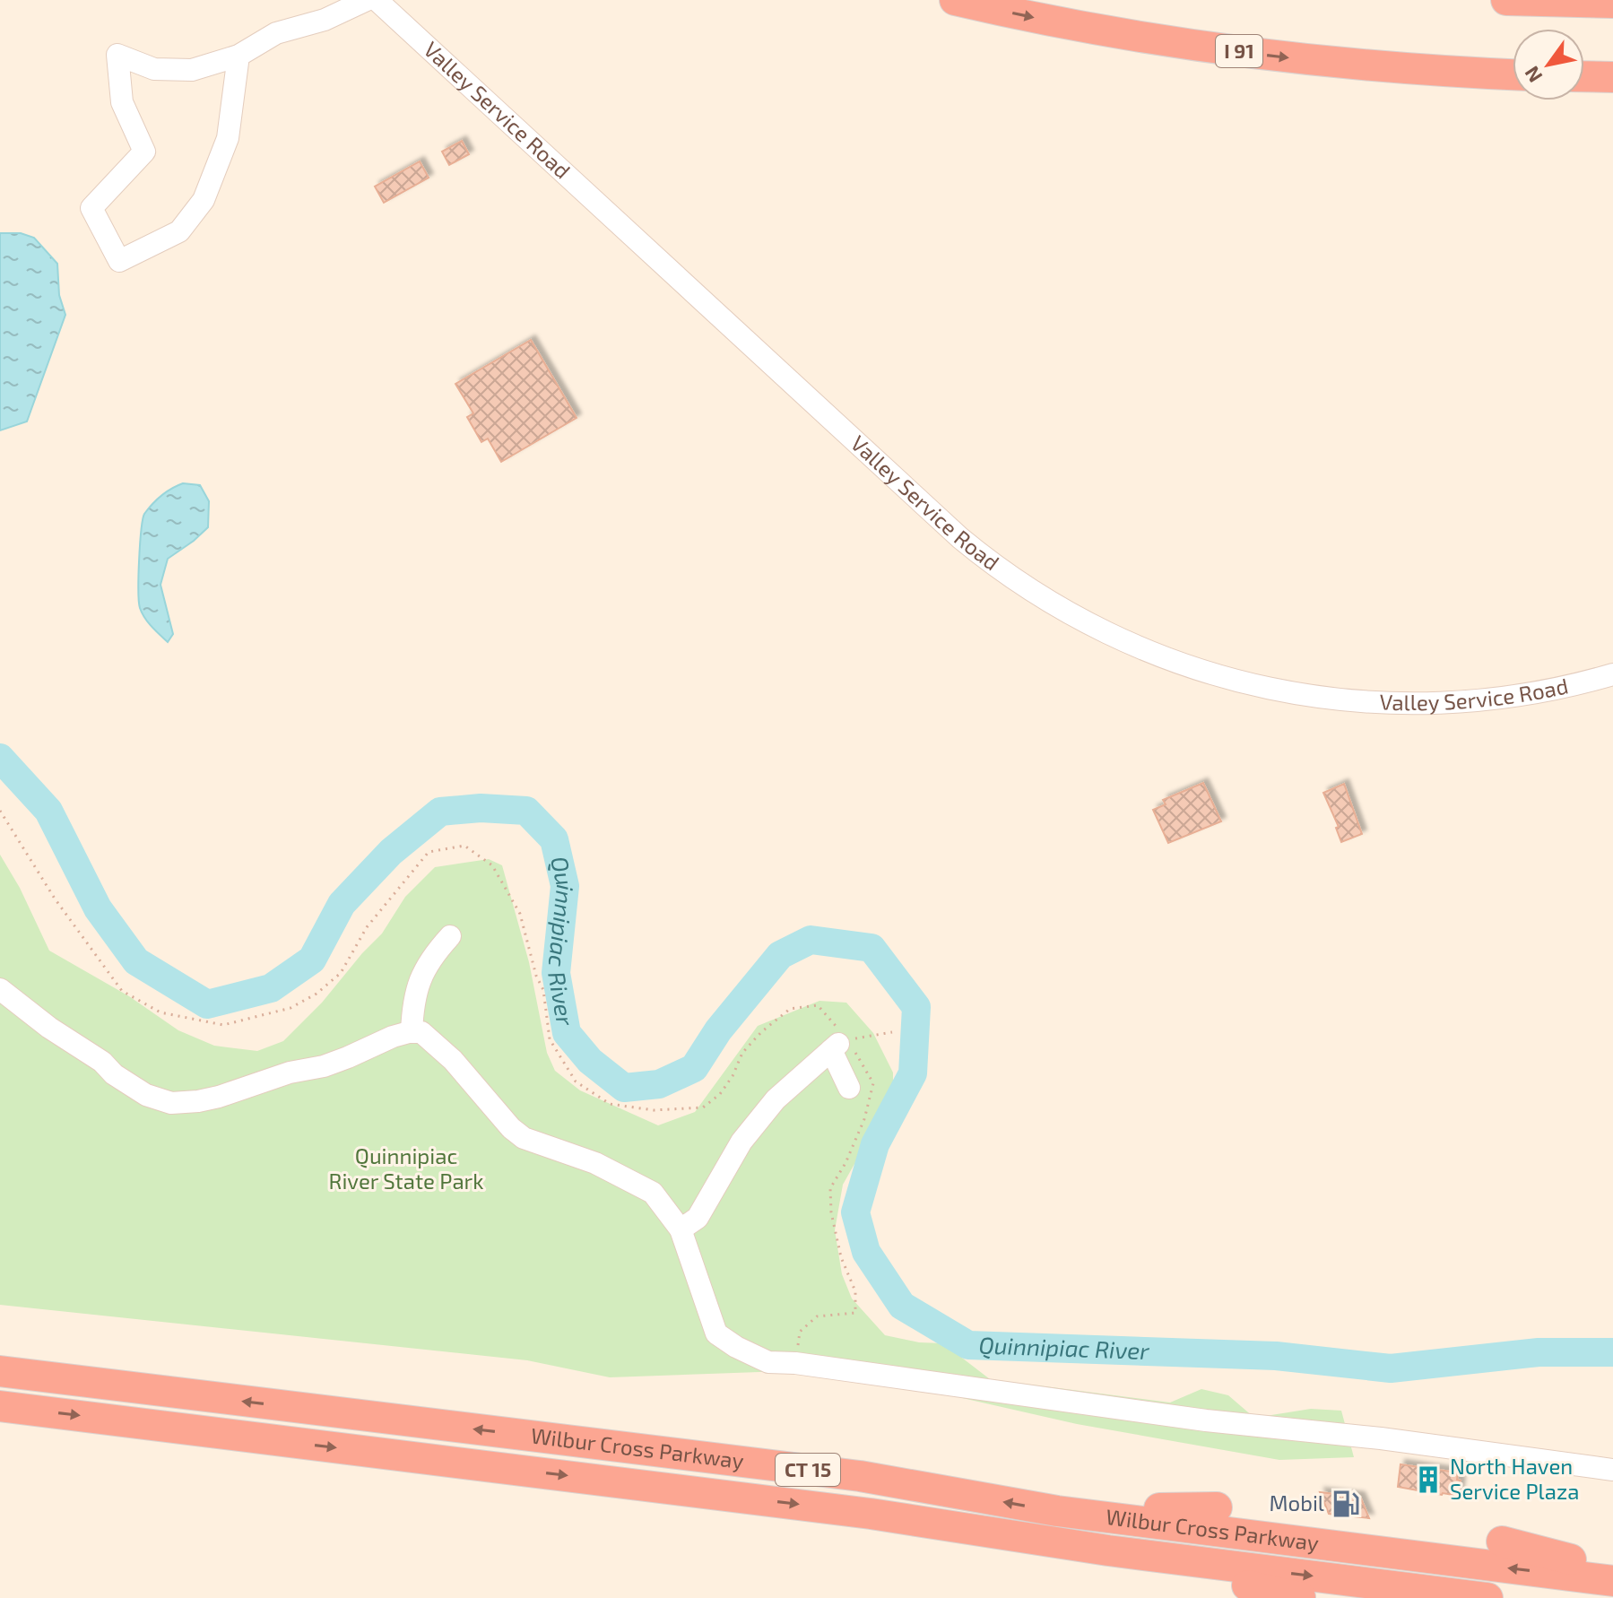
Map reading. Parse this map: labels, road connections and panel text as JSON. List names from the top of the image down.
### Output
{
  "streets": {
    "highway": ["I 91", "Wilbur Cross Parkway", "CT 15"],
    "street": ["Valley Service Road"]
  },
  "water": ["Quinnipiac River"],
  "parks": ["Quinnipiac River State Park"],
  "places": {
    "building": ["North Haven Service Plaza"],
    "fuel station": ["Mobil"]
  },
  "north": "bottom left"
}
